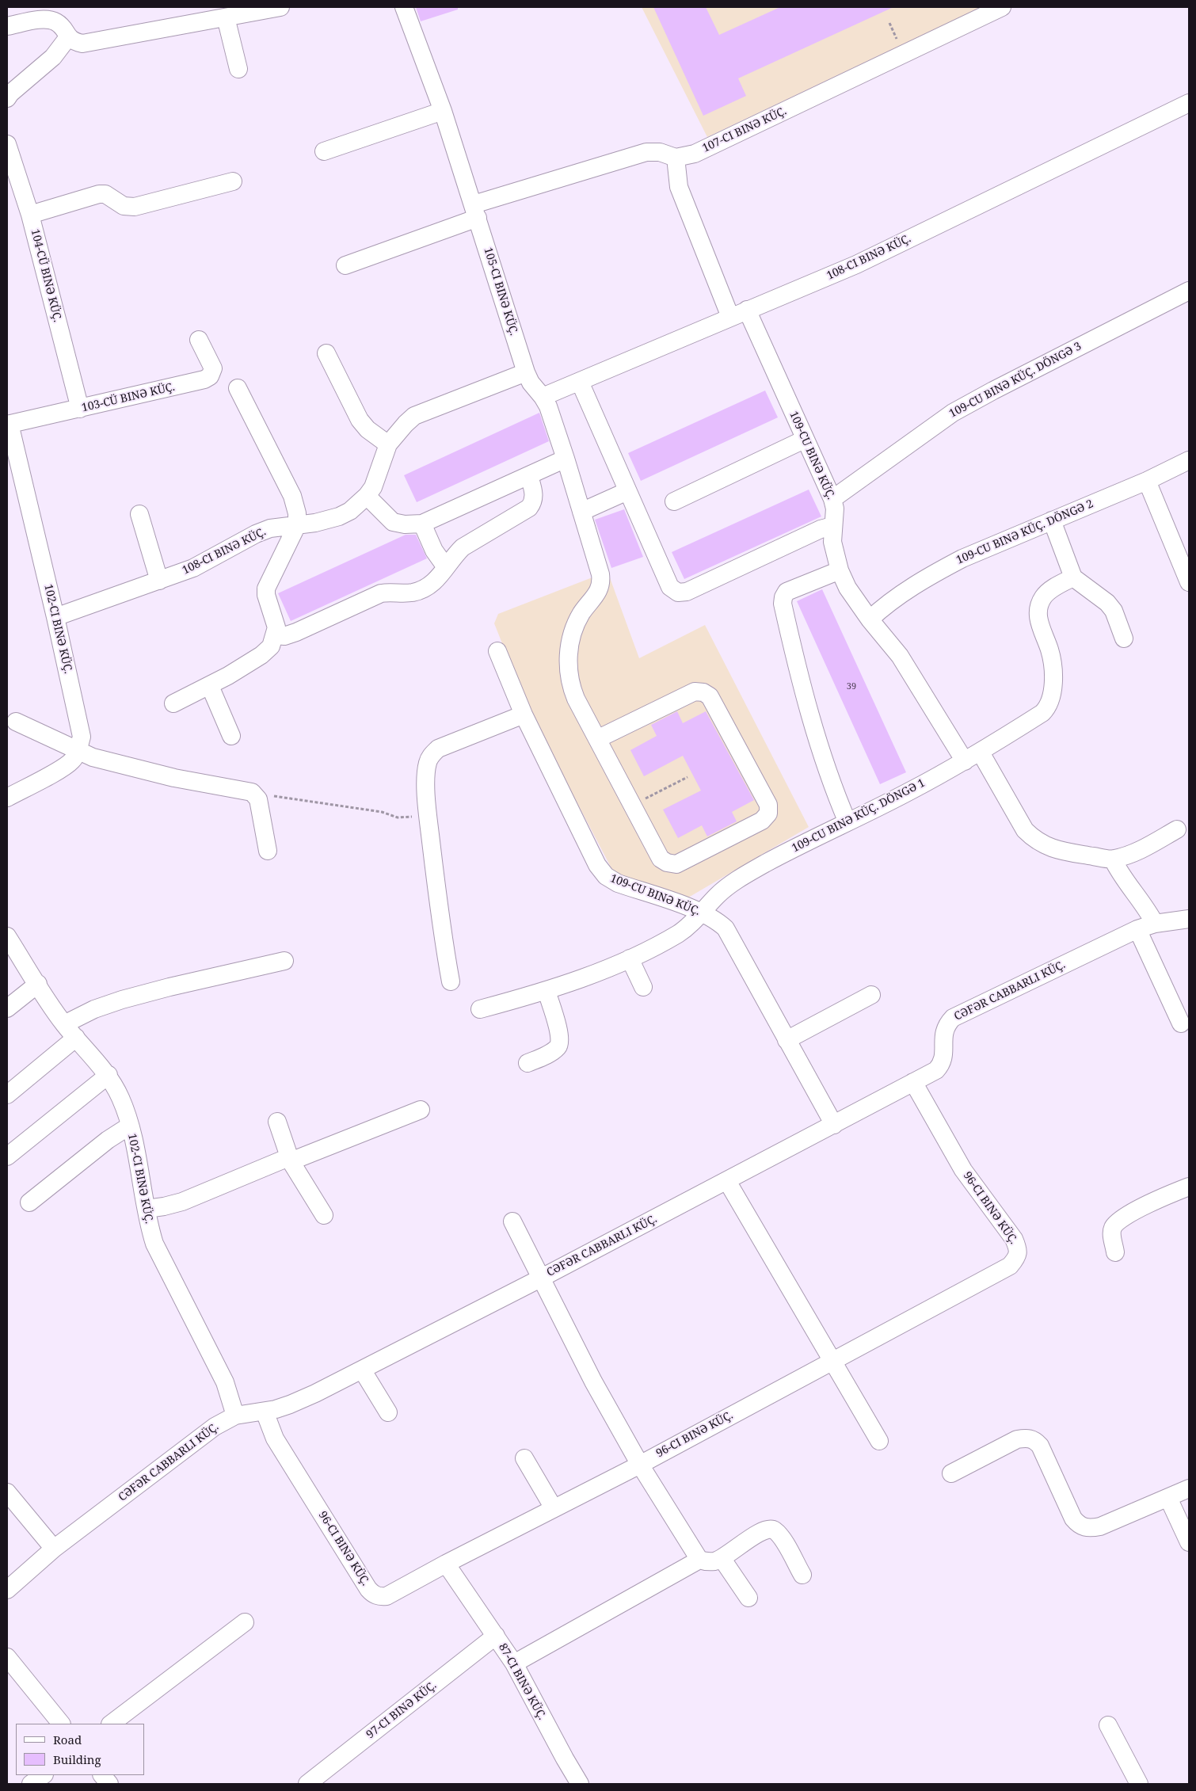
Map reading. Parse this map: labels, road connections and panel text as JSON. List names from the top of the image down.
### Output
{
  "streets": {
    "street": [
      "107-CI BINƏ KÜÇ.",
      "108-CI BINƏ KÜÇ.",
      "104-CÜ BINƏ KÜÇ.",
      "105-CI BINƏ KÜÇ.",
      "109-CU BINƏ KÜÇ. DÖNGƏ 3",
      "103-CÜ BINƏ KÜÇ.",
      "109-CU BINƏ KÜÇ.",
      "109-CU BINƏ KÜÇ. DÖNGƏ 2",
      "102-CI BINƏ KÜÇ.",
      "109-CU BINƏ KÜÇ. DÖNGƏ 1",
      "87-CI BINƏ KÜÇ.",
      "97-CI BINƏ KÜÇ."
    ]
  },
  "crossings": [
    ["107-CI BINƏ KÜÇ.", "105-CI BINƏ KÜÇ."],
    ["108-CI BINƏ KÜÇ.", "105-CI BINƏ KÜÇ."],
    ["108-CI BINƏ KÜÇ.", "109-CU BINƏ KÜÇ."],
    ["108-CI BINƏ KÜÇ.", "102-CI BINƏ KÜÇ."],
    ["104-CÜ BINƏ KÜÇ.", "103-CÜ BINƏ KÜÇ."],
    ["109-CU BINƏ KÜÇ. DÖNGƏ 3", "109-CU BINƏ KÜÇ."],
    ["103-CÜ BINƏ KÜÇ.", "102-CI BINƏ KÜÇ."],
    ["109-CU BINƏ KÜÇ.", "109-CU BINƏ KÜÇ. DÖNGƏ 2"],
    ["109-CU BINƏ KÜÇ.", "109-CU BINƏ KÜÇ. DÖNGƏ 1"],
    ["87-CI BINƏ KÜÇ.", "97-CI BINƏ KÜÇ."]
  ],
  "house_numbers": ["39"],
  "legend": ["Road", "Building"]
}
